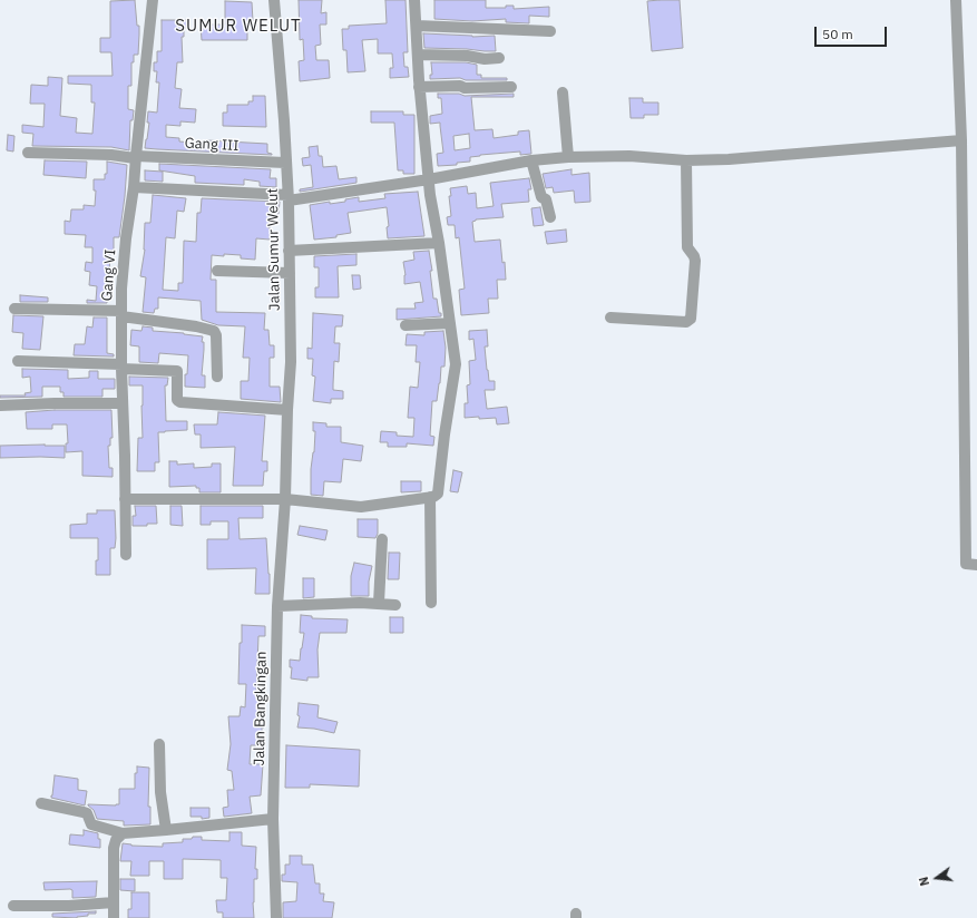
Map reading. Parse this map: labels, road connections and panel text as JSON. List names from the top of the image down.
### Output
{
  "streets": {
    "street": [
      "Gang III",
      "Jalan Sumur Welut",
      "Gang VI",
      "Jalan Bangkingan"
    ]
  },
  "crossings": [
    ["Gang III", "Jalan Sumur Welut"],
    ["Gang III", "Gang VI"],
    ["Jalan Sumur Welut", "Jalan Bangkingan"]
  ],
  "districts": ["SUMUR WELUT"],
  "scale_bar": "50 m",
  "north": "left"
}
